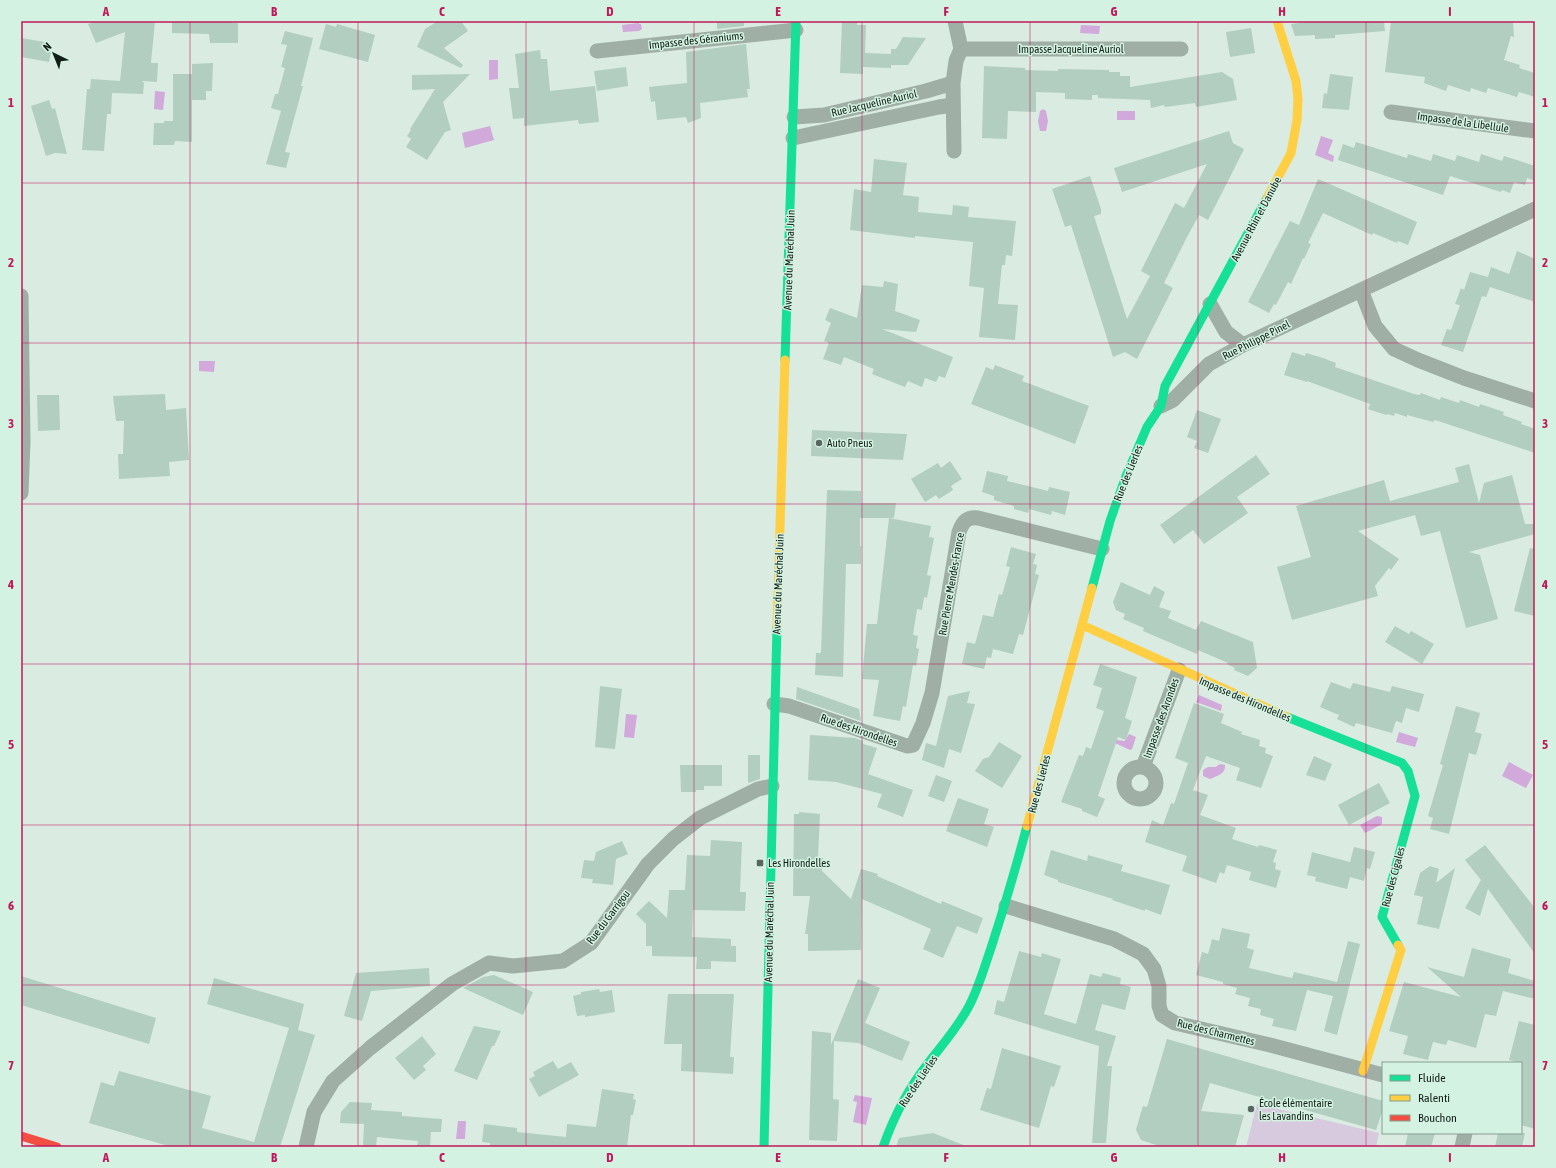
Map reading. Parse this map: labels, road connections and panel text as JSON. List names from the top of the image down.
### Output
{
  "streets": {
    "street": [
      "Impasse des Géraniums",
      "Impasse Jacqueline Auriol",
      "Rue Jacqueline Auriol",
      "Impasse de la Libellule",
      "Avenue Rhin et Danube",
      "Avenue du Maréchal Juin",
      "Rue Philippe Pinel",
      "Rue des Lierles",
      "Rue Pierre Mendès-France",
      "Impasse des Hirondelles",
      "Impasse des Arondes",
      "Rue des Hirondelles",
      "Rue des Cigales",
      "Rue du Garrigou",
      "Rue des Charmettes"
    ]
  },
  "crossings": [
    ["Impasse des Géraniums", "Avenue du Maréchal Juin"],
    ["Rue Jacqueline Auriol", "Avenue du Maréchal Juin"],
    ["Avenue Rhin et Danube", "Rue Philippe Pinel"],
    ["Avenue Rhin et Danube", "Rue des Lierles"],
    ["Avenue du Maréchal Juin", "Rue des Hirondelles"],
    ["Avenue du Maréchal Juin", "Rue du Garrigou"],
    ["Rue Philippe Pinel", "Rue des Lierles"],
    ["Rue des Lierles", "Rue Pierre Mendès-France"],
    ["Rue des Lierles", "Impasse des Hirondelles"],
    ["Rue des Lierles", "Rue des Charmettes"],
    ["Rue Pierre Mendès-France", "Rue des Hirondelles"],
    ["Impasse des Hirondelles", "Impasse des Arondes"],
    ["Impasse des Hirondelles", "Rue des Cigales"],
    ["Rue des Cigales", "Rue des Charmettes"]
  ],
  "places": {
    "other": ["Auto Pneus", "École élémentaire les Lavandins"],
    "transit": ["Les Hirondelles"]
  },
  "legend": ["Fluide", "Ralenti", "Bouchon"],
  "north": "top left",
  "grid": {
    "columns": [
      "A",
      "B",
      "C",
      "D",
      "E",
      "F",
      "G",
      "H",
      "I"
    ],
    "rows": [
      "1",
      "2",
      "3",
      "4",
      "5",
      "6",
      "7"
    ]
  }
}
